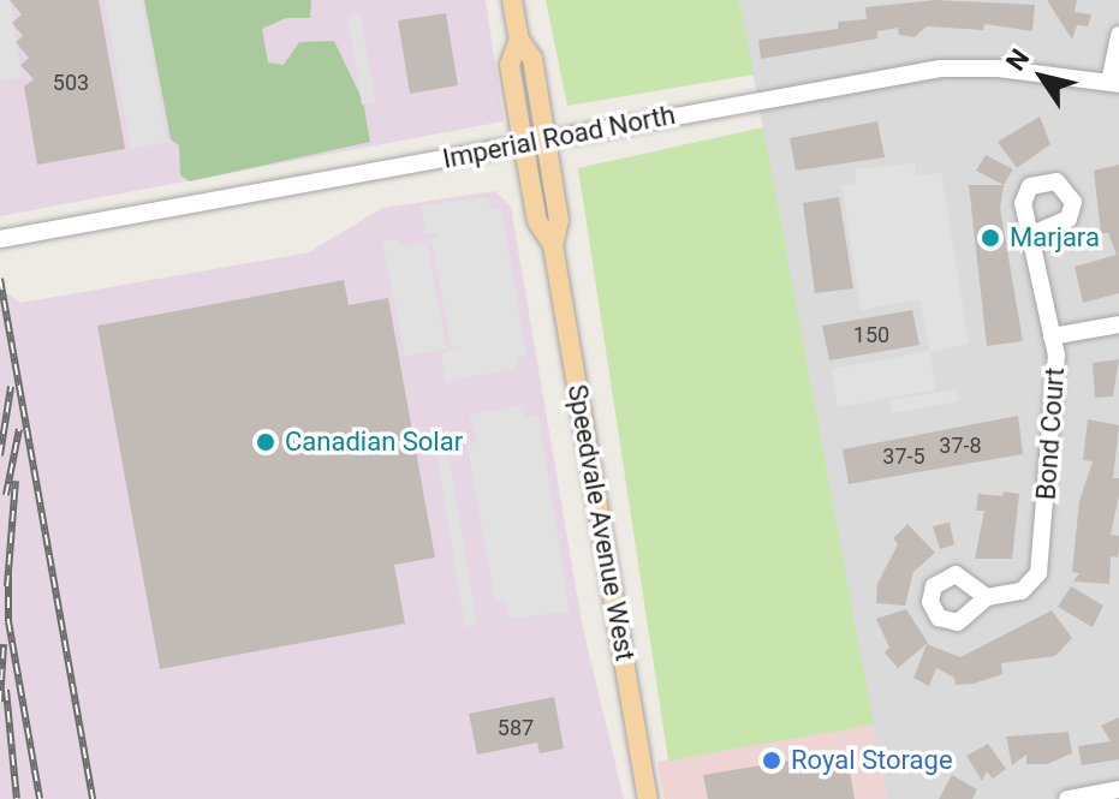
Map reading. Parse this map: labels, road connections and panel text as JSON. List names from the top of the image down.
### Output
{
  "streets": {
    "main road": ["Speedvale Avenue West"],
    "street": ["Imperial Road North", "Bond Court"]
  },
  "crossings": [
    ["Imperial Road North", "Speedvale Avenue West"]
  ],
  "places": ["Marjara", "Canadian Solar", "Royal Storage"],
  "house_numbers": [
    "503",
    "150",
    "37-8",
    "37-5",
    "587"
  ],
  "north": "top left"
}
